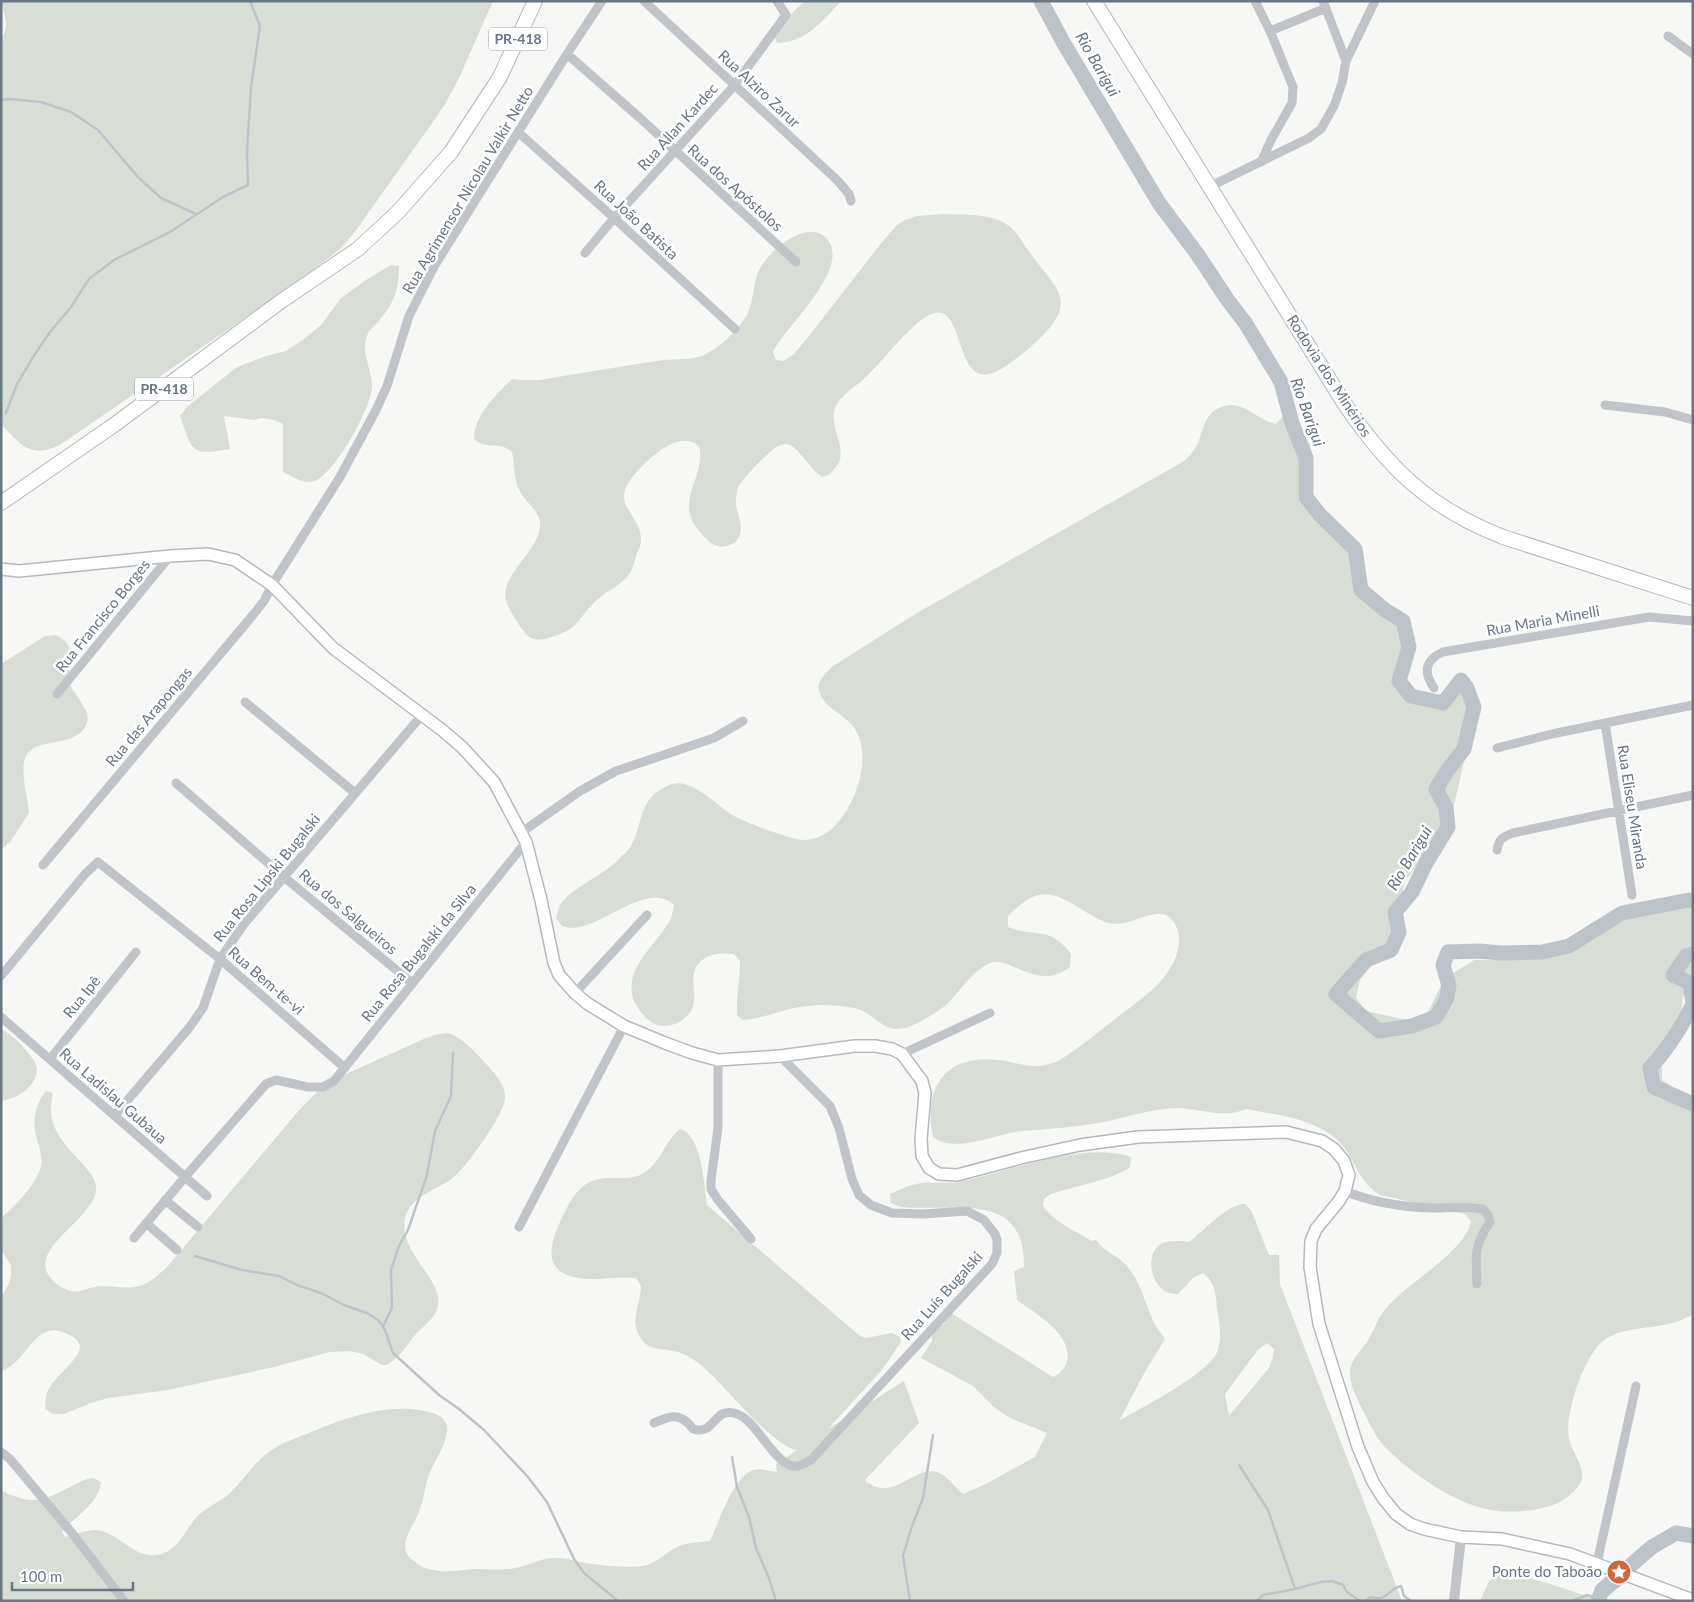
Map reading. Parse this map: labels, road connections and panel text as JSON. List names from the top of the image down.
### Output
{
  "streets": {
    "main road": ["PR-418", "Rodovia dos Minérios"],
    "street": [
      "Rua Alziro Zarur",
      "Rua Allan Kardec",
      "Rua dos Apóstolos",
      "Rua Agrimensor Nicolau Valkir Netto",
      "Rua João Batista",
      "Rua Francisco Borges",
      "Rua Maria Minelli",
      "Rua das Arapongas",
      "Rua Eliseu Miranda",
      "Rua Rosa Lipski Bugalski",
      "Rua dos Salgueiros",
      "Rua Rosa Bugalski da Silva",
      "Rua Bem-te-vi",
      "Rua Ipê",
      "Rua Ladislau Gubaua",
      "Rua Luís Bugalski"
    ]
  },
  "crossings": [
    ["Rua Alziro Zarur", "Rua Allan Kardec"],
    ["Rua Allan Kardec", "Rua dos Apóstolos"],
    ["Rua Allan Kardec", "Rua João Batista"],
    ["Rua dos Apóstolos", "Rua Agrimensor Nicolau Valkir Netto"],
    ["Rua Agrimensor Nicolau Valkir Netto", "Rua João Batista"],
    ["Rua Agrimensor Nicolau Valkir Netto", "Rua das Arapongas"],
    ["Rua Rosa Lipski Bugalski", "Rua dos Salgueiros"],
    ["Rua Rosa Lipski Bugalski", "Rua Bem-te-vi"],
    ["Rua Rosa Lipski Bugalski", "Rua Ladislau Gubaua"],
    ["Rua dos Salgueiros", "Rua Rosa Bugalski da Silva"],
    ["Rua Rosa Bugalski da Silva", "Rua Bem-te-vi"],
    ["Rua Rosa Bugalski da Silva", "Rua Ladislau Gubaua"],
    ["Rua Ipê", "Rua Ladislau Gubaua"]
  ],
  "water": ["Rio Barigui"],
  "places": {
    "place": ["Ponte do Taboão"]
  },
  "scale_bar": "100 m"
}
